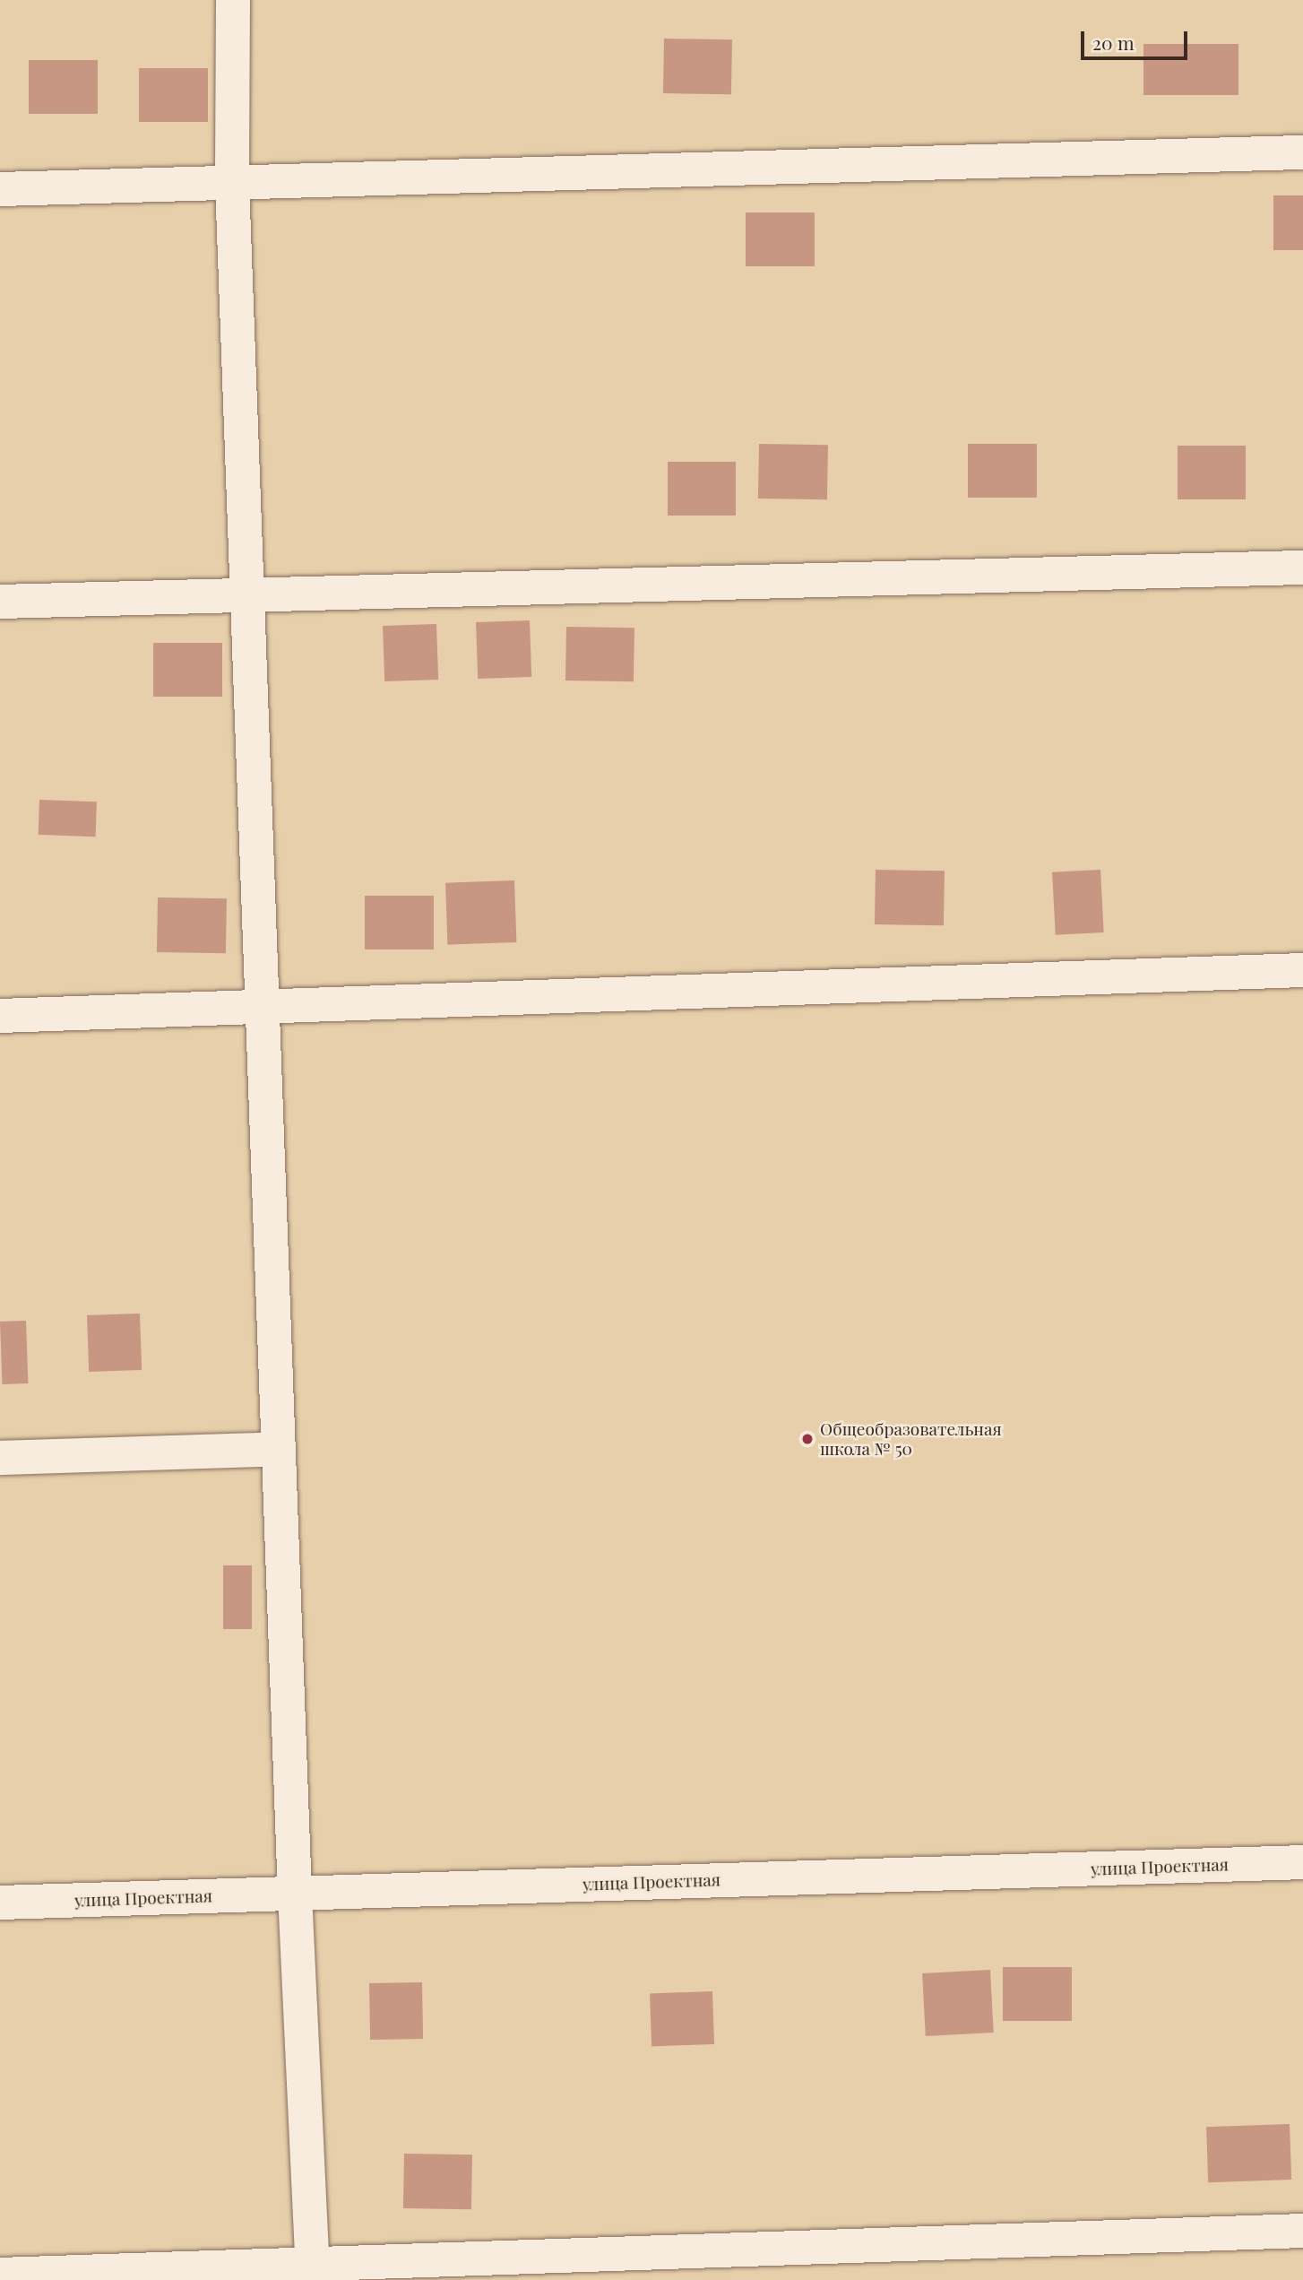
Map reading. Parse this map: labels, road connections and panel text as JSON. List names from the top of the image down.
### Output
{
  "streets": {
    "street": ["улица Проектная"]
  },
  "places": ["Общеобразовательная школа № 50"],
  "scale_bar": "20 m"
}
